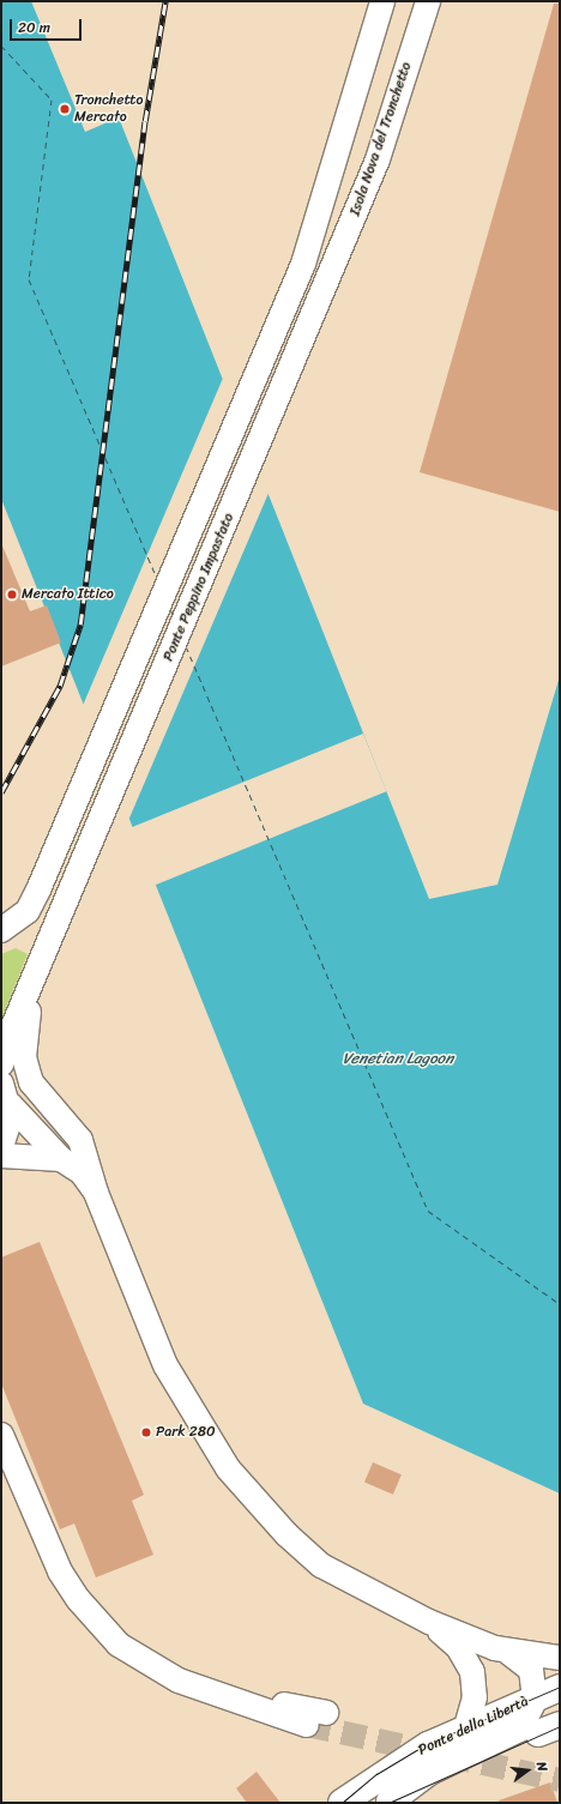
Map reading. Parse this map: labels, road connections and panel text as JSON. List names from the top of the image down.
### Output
{
  "streets": {
    "main road": ["Ponte della Libertà"],
    "street": ["Isola Nova del Tronchetto", "Ponte Peppino Impastato"]
  },
  "crossings": [
    ["Isola Nova del Tronchetto", "Ponte Peppino Impastato"]
  ],
  "water": ["Venetian Lagoon"],
  "places": ["Tronchetto Mercato", "Mercato Ittico", "Park 280"],
  "scale_bar": "20 m",
  "north": "right"
}
